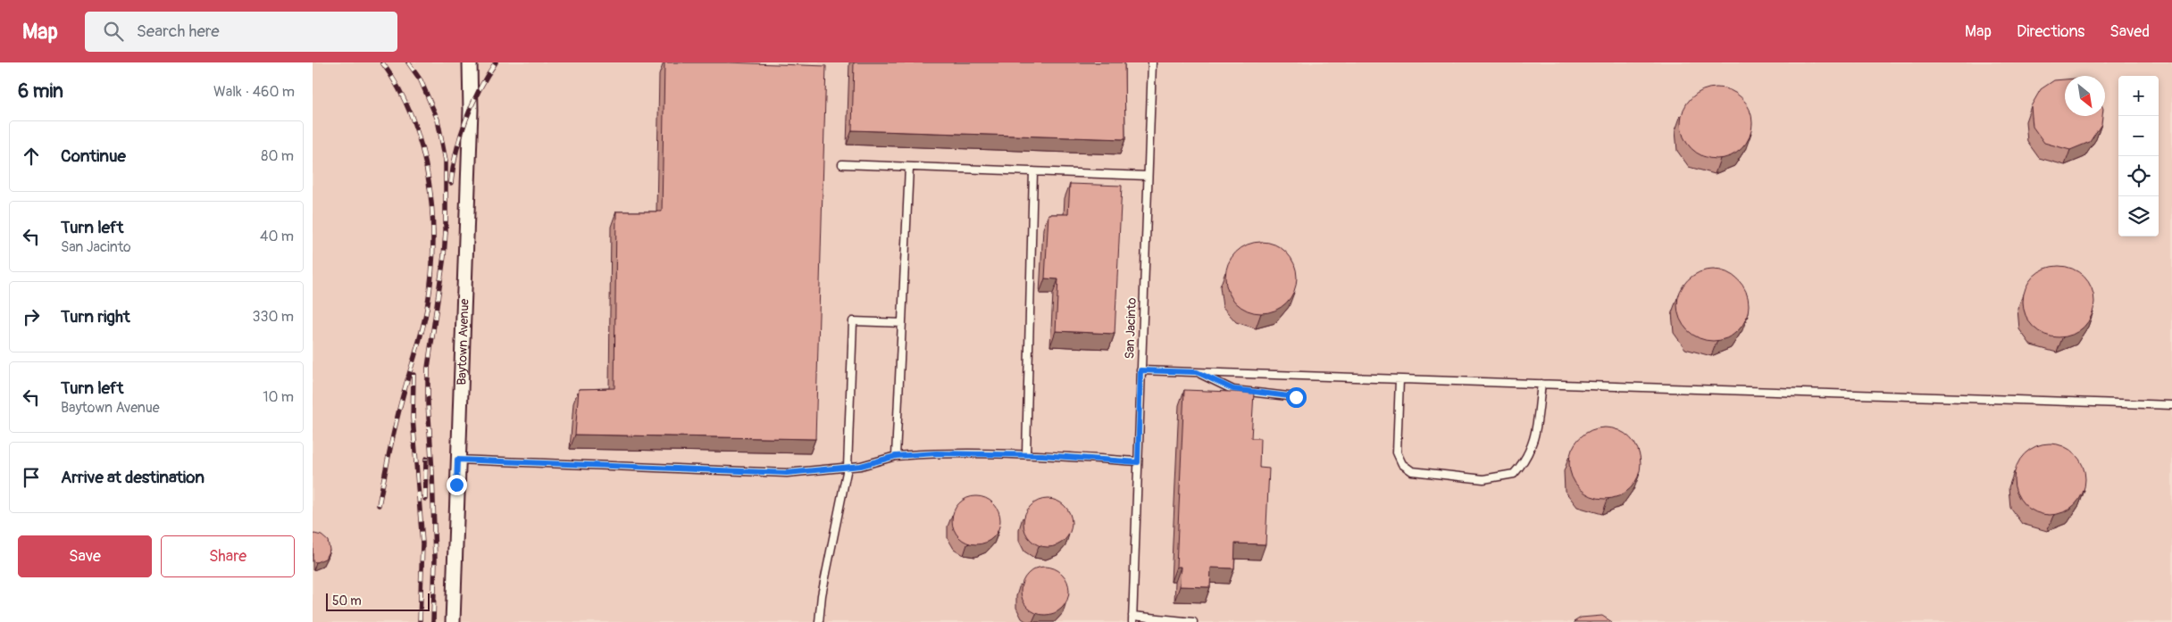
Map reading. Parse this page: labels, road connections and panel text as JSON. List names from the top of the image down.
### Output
{
  "streets": {
    "street": ["Baytown Avenue"],
    "lane": ["San Jacinto"]
  },
  "scale_bar": "50 m",
  "north": "bottom right",
  "page": {
    "header": "Map",
    "search": "Search here",
    "nav": ["Map", "Directions", "Saved"],
    "heading": ["6 min", "Walk · 460 m"],
    "map_buttons": ["+", "−"],
    "list": [
      ["Continue", "80 m"],
      ["Turn left", "San Jacinto", "40 m"],
      ["Turn right", "330 m"],
      ["Turn left", "Baytown Avenue", "10 m"],
      "Arrive at destination"
    ],
    "buttons": ["Save", "Share"],
    "scale": "50 m"
  }
}
